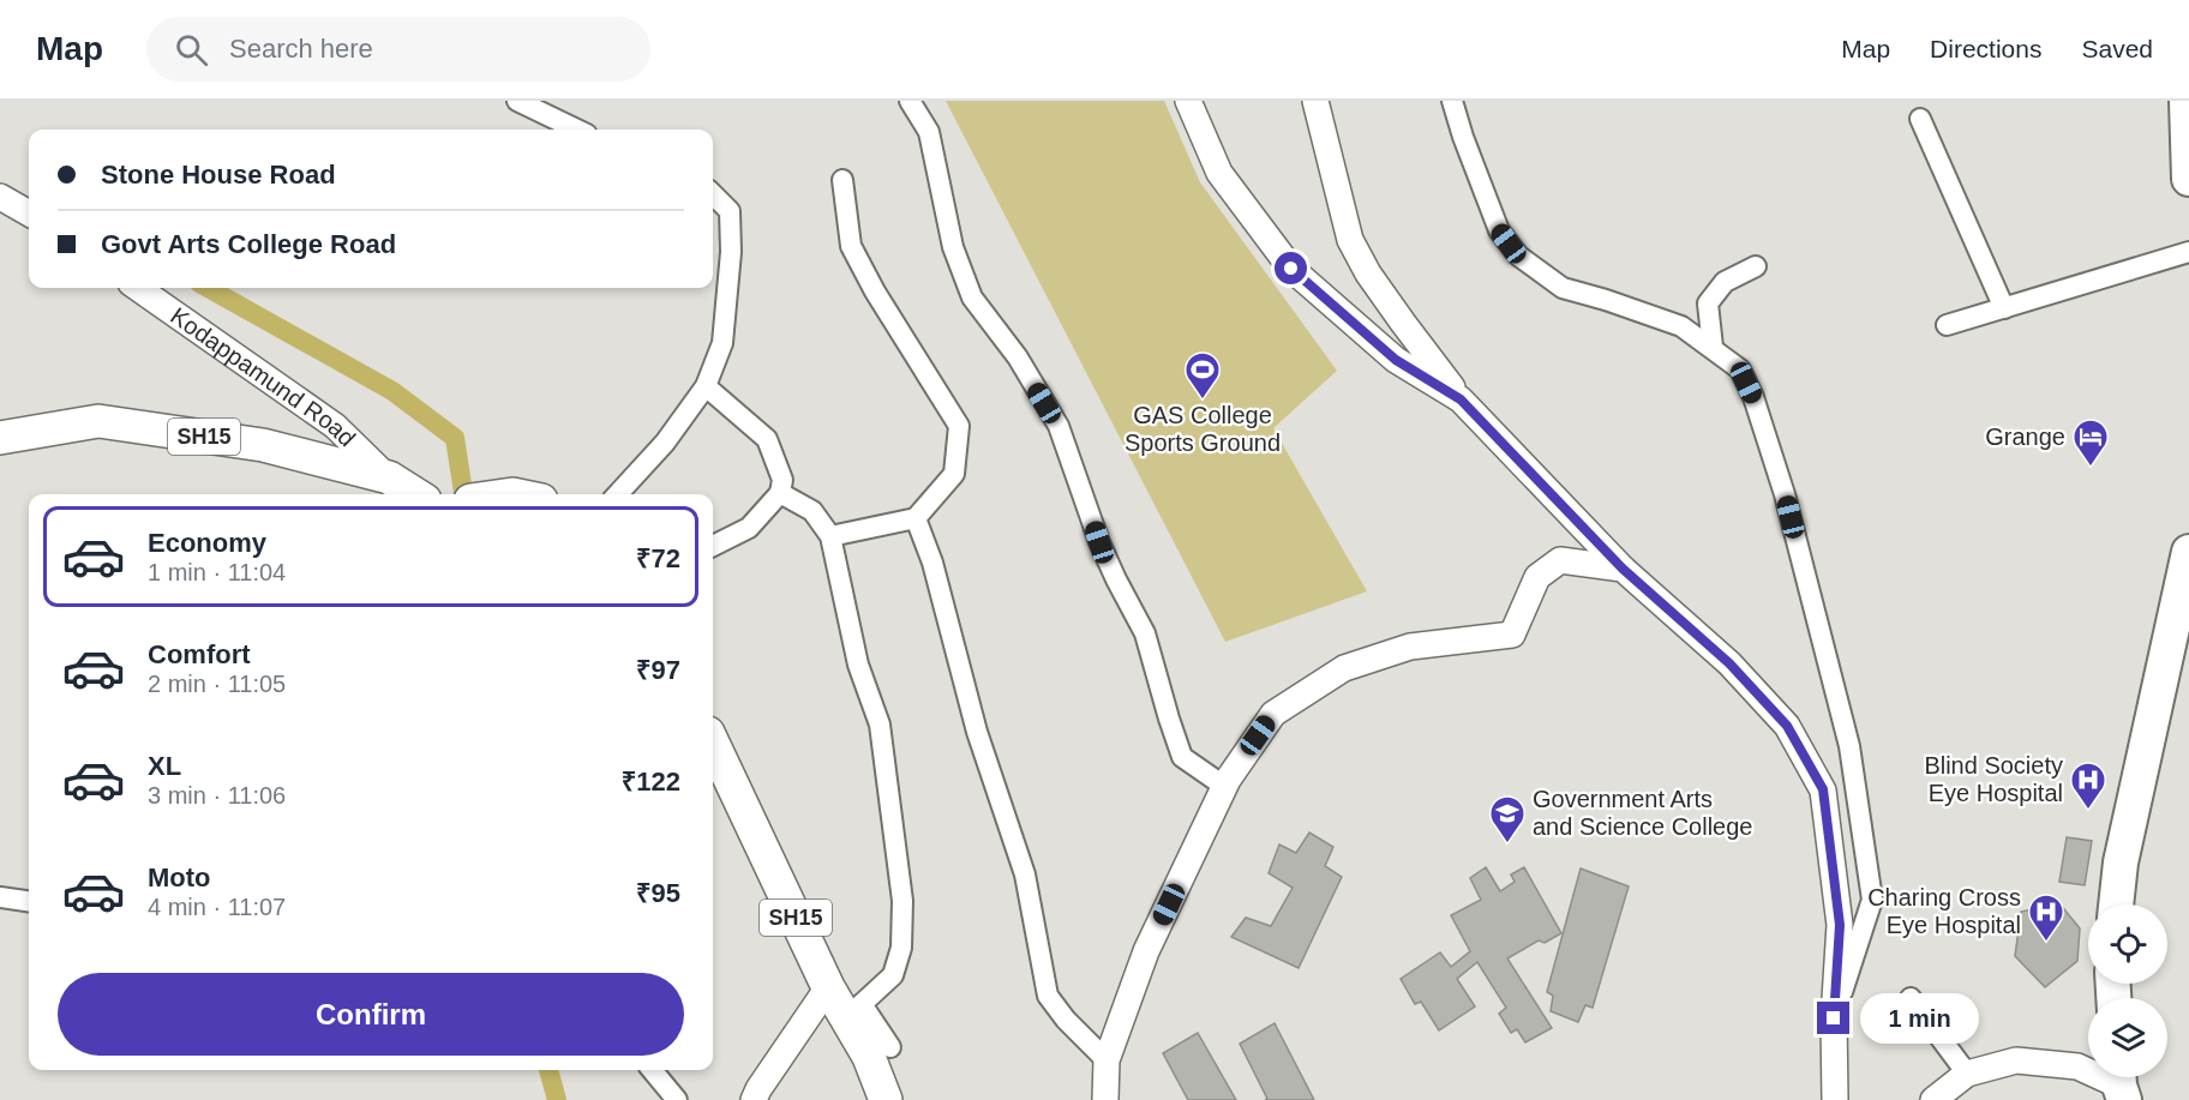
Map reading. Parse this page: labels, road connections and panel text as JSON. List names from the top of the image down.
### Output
{
  "streets": {
    "main road": ["SH15"],
    "street": ["Kodappamund Road"]
  },
  "crossings": [
    ["Kodappamund Road", "SH15"]
  ],
  "places": {
    "sports": ["GAS College Sports Ground"],
    "hotel": ["Grange"],
    "hospital": ["Blind Society Eye Hospital", "Charing Cross Eye Hospital"],
    "school or university": ["Government Arts and Science College"]
  },
  "page": {
    "header": "Map",
    "search": "Search here",
    "nav": ["Map", "Directions", "Saved"],
    "banner": ["Stone House Road", "Govt Arts College Road"],
    "list": [
      {
        "name": "Economy",
        "note": "1 min · 11:04",
        "value": "₹72"
      },
      {
        "name": "Comfort",
        "note": "2 min · 11:05",
        "value": "₹97"
      },
      {
        "name": "XL",
        "note": "3 min · 11:06",
        "value": "₹122"
      },
      {
        "name": "Moto",
        "note": "4 min · 11:07",
        "value": "₹95"
      }
    ],
    "buttons": "Confirm",
    "bubble": "1 min"
  }
}
